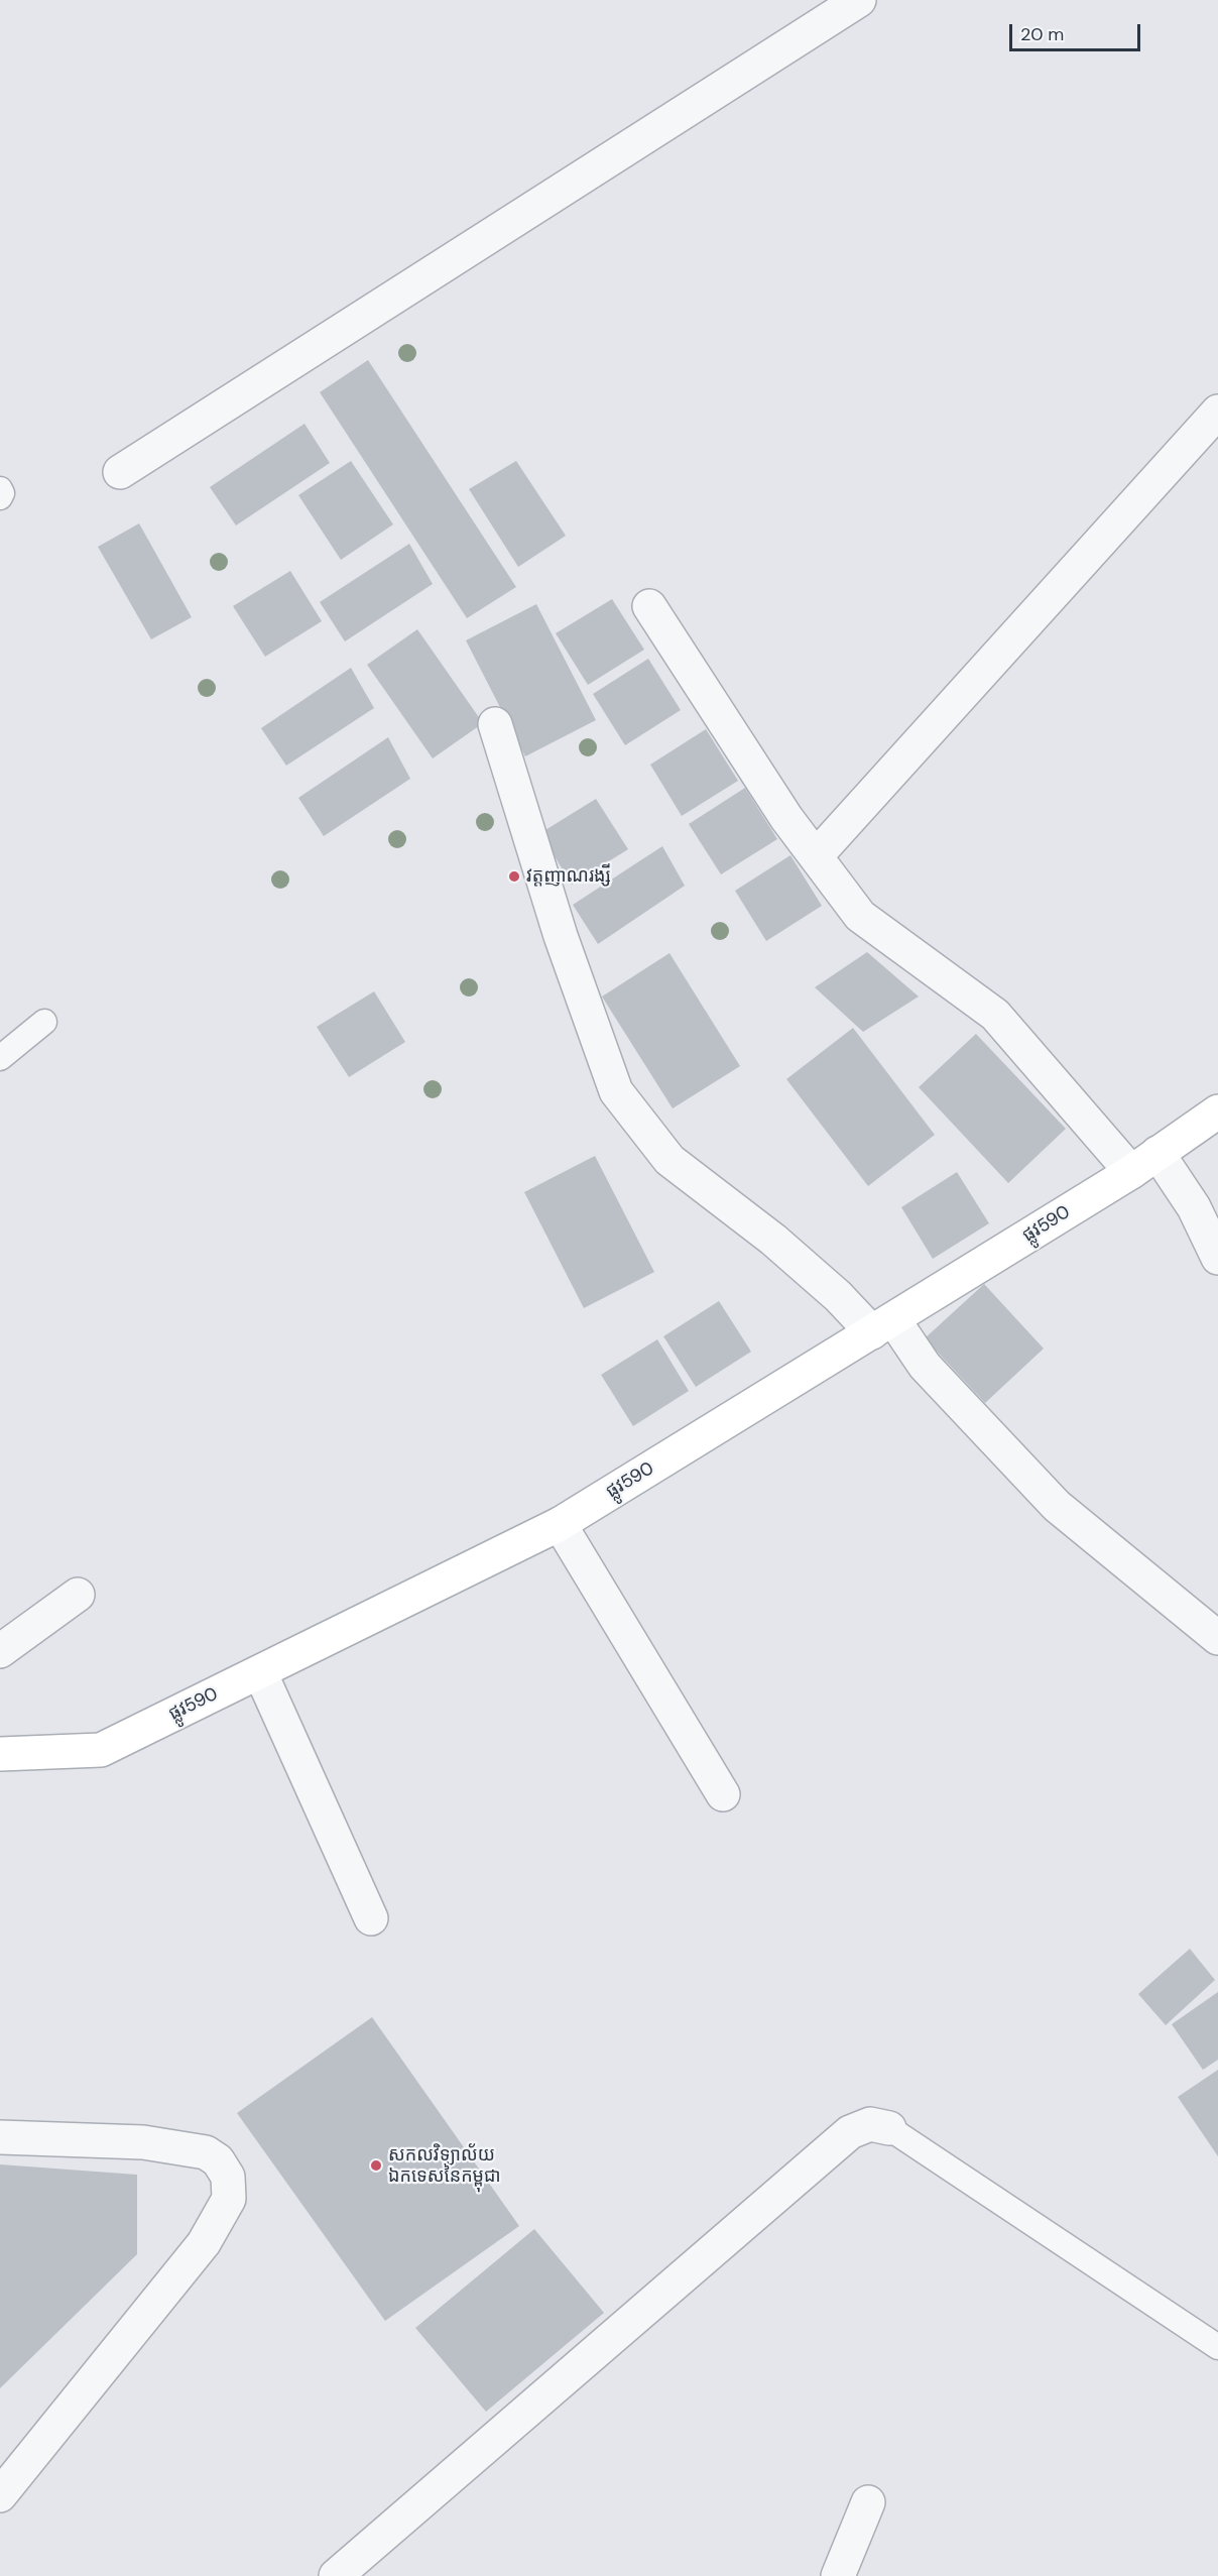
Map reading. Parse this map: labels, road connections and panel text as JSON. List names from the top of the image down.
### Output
{
  "streets": {
    "street": ["ផ្លូវ590"]
  },
  "places": ["វត្តញាណរង្សី", "សកលវិទ្យាល័យ ឯកទេសនៃកម្ពុជា"],
  "scale_bar": "20 m"
}
